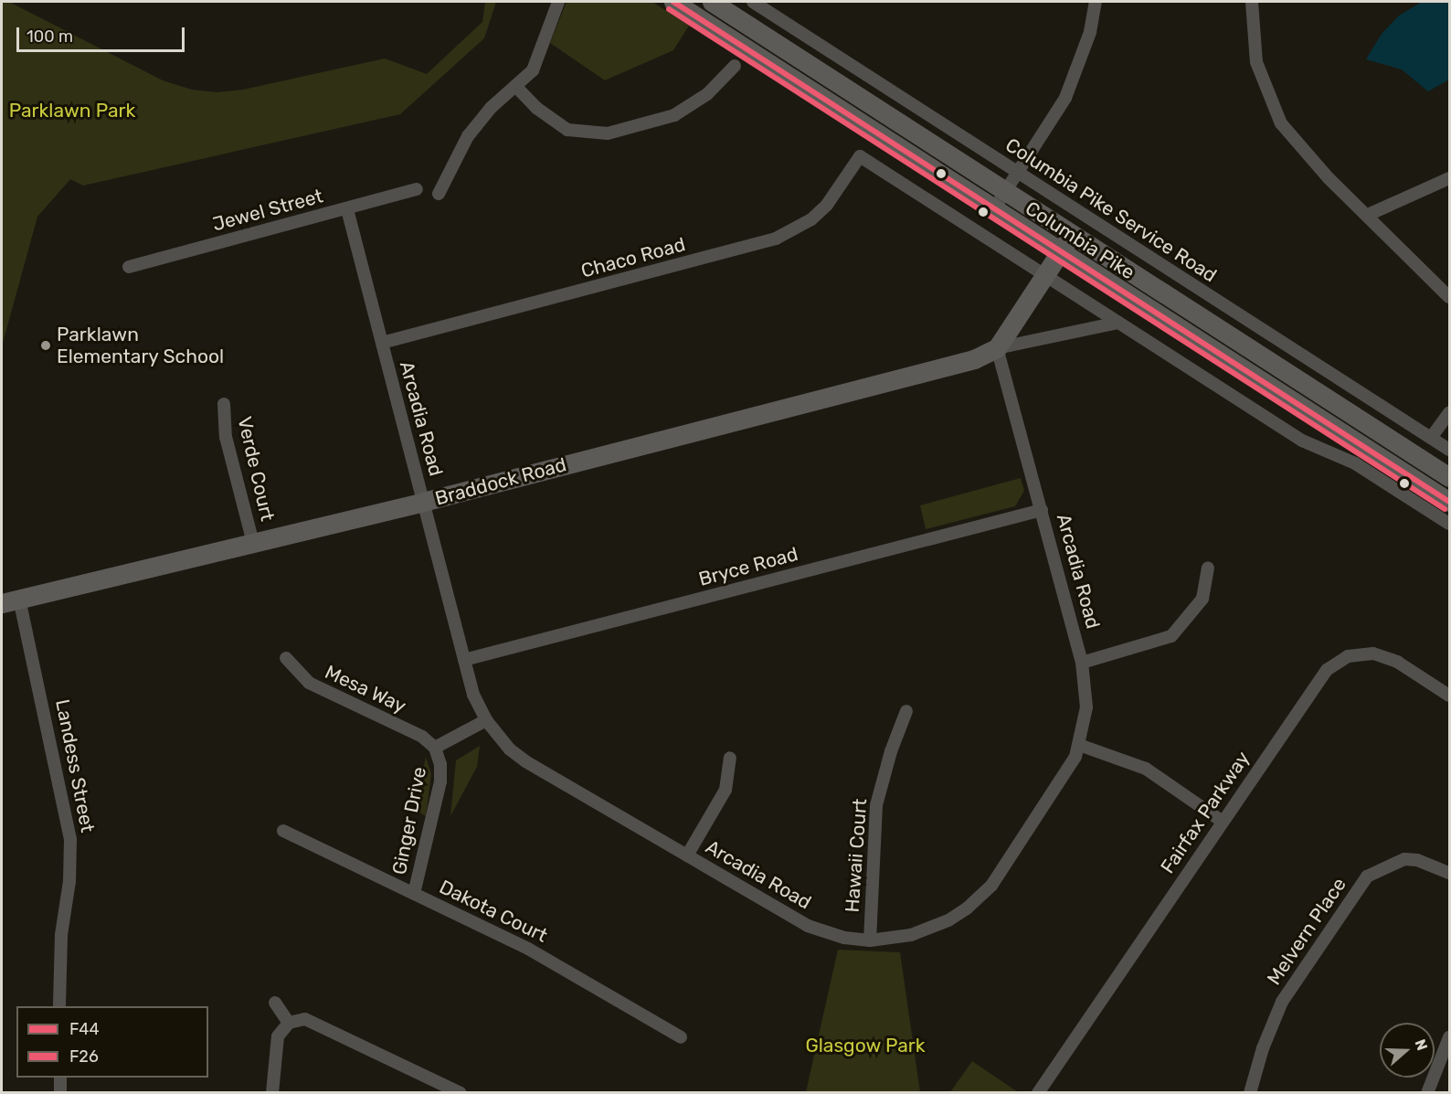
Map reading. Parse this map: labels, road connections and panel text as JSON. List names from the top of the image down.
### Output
{
  "streets": {
    "main road": ["Columbia Pike", "Braddock Road"],
    "street": [
      "Jewel Street",
      "Columbia Pike Service Road",
      "Chaco Road",
      "Arcadia Road",
      "Verde Court",
      "Bryce Road",
      "Mesa Way",
      "Landess Street",
      "Fairfax Parkway",
      "Ginger Drive",
      "Hawaii Court",
      "Dakota Court",
      "Melvern Place"
    ]
  },
  "crossings": [
    ["Jewel Street", "Arcadia Road"],
    ["Chaco Road", "Arcadia Road"],
    ["Arcadia Road", "Braddock Road"],
    ["Arcadia Road", "Bryce Road"],
    ["Arcadia Road", "Ginger Drive"],
    ["Arcadia Road", "Hawaii Court"],
    ["Verde Court", "Braddock Road"],
    ["Braddock Road", "Landess Street"],
    ["Mesa Way", "Ginger Drive"],
    ["Ginger Drive", "Dakota Court"]
  ],
  "parks": ["Parklawn Park", "Glasgow Park"],
  "places": ["Parklawn Elementary School"],
  "lines": ["transit line F44", "transit line F26"],
  "legend": ["F44", "F26"],
  "scale_bar": "100 m",
  "north": "right"
}
